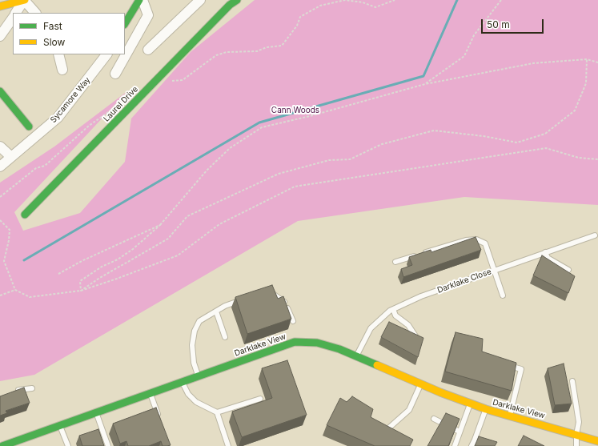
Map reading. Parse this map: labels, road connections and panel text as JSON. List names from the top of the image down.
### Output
{
  "streets": {
    "street": ["Sycamore Way", "Laurel Drive", "Darklake View"],
    "lane": ["Darklake Close"]
  },
  "crossings": [
    ["Darklake Close", "Darklake View"]
  ],
  "parks": ["Cann Woods"],
  "legend": ["Fast", "Slow"],
  "scale_bar": "50 m"
}
